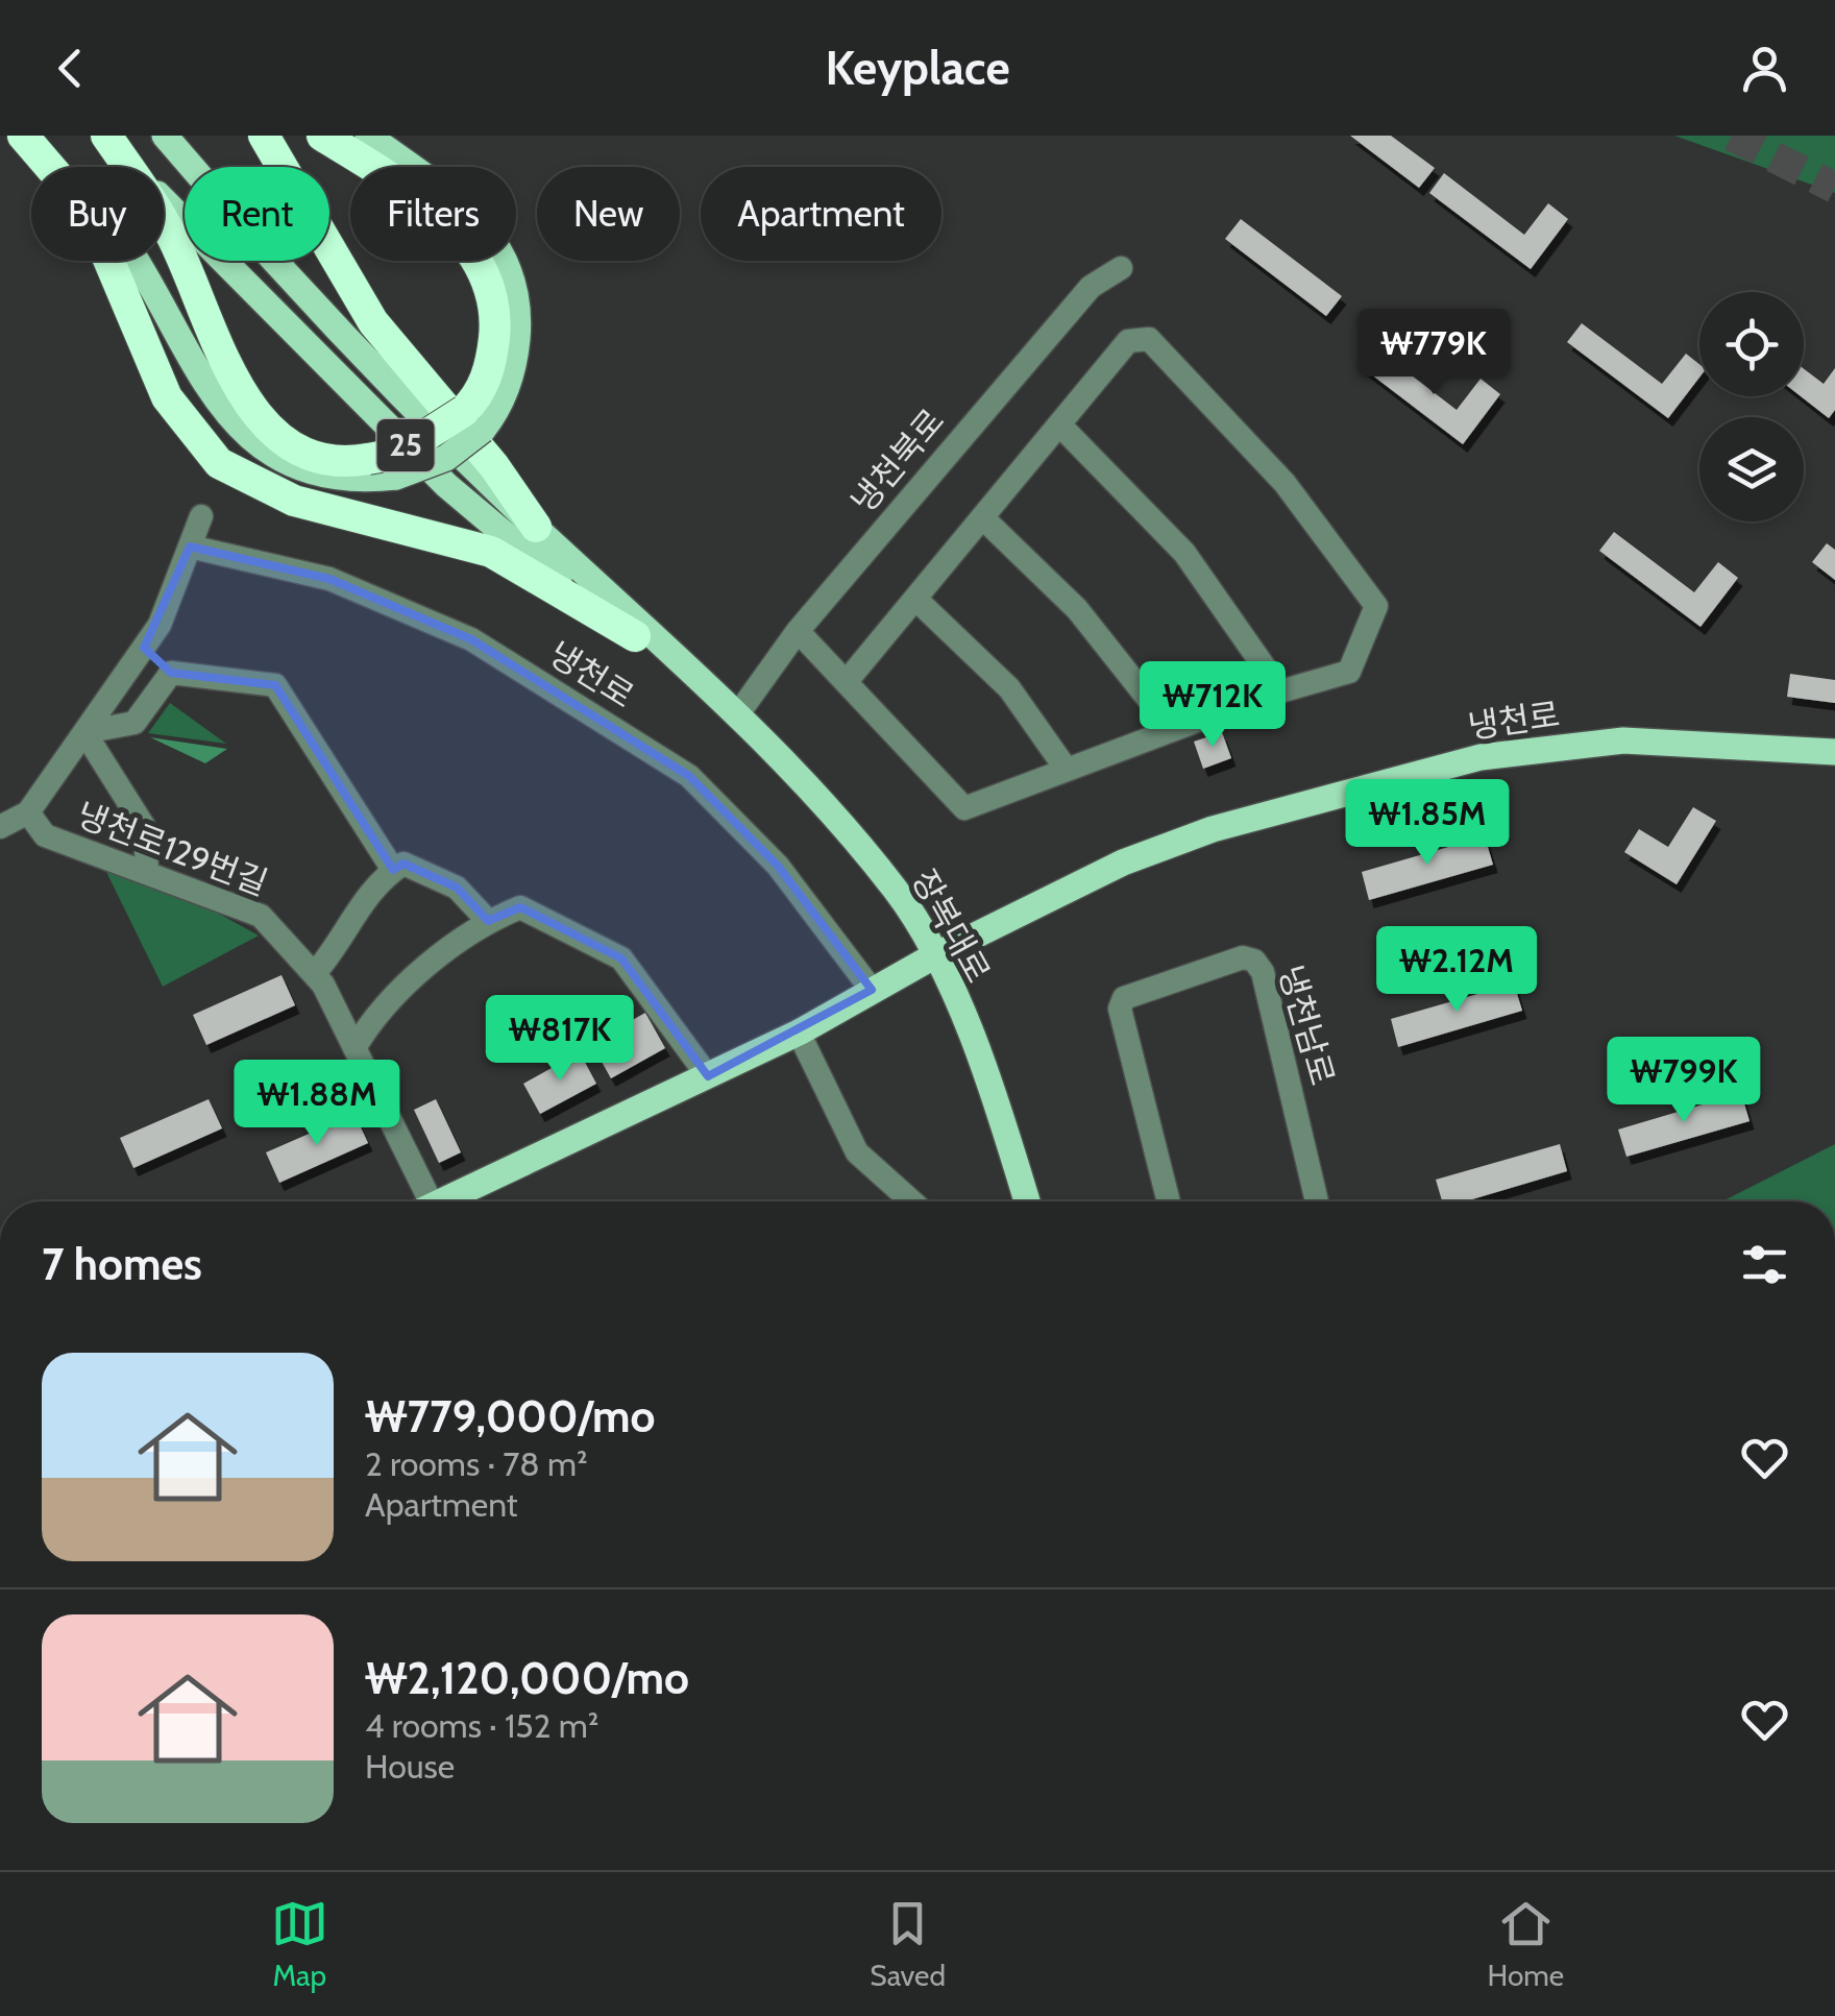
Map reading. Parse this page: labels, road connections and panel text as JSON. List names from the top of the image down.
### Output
{
  "streets": {
    "main road": ["25", "냉천로", "장복대로"],
    "street": ["냉천북로", "냉천로129번길", "냉천남로"]
  },
  "crossings": [
    ["25", "냉천북로"],
    ["25", "장복대로"],
    ["냉천북로", "장복대로"],
    ["냉천로", "냉천로129번길"],
    ["냉천로", "장복대로"]
  ],
  "page": {
    "header": "Keyplace",
    "chip": [
      "Buy",
      "Rent",
      "Filters",
      "New",
      "Apartment"
    ],
    "price": [
      "₩779K",
      "₩712K",
      "₩1.85M",
      "₩2.12M",
      "₩817K",
      "₩799K",
      "₩1.88M"
    ],
    "heading": "7 homes",
    "list": [
      {
        "name": "₩779,000/mo",
        "note": "2 rooms · 78 m² · Apartment"
      },
      {
        "name": "₩2,120,000/mo",
        "note": "4 rooms · 152 m² · House"
      }
    ],
    "tabs": ["Map", "Saved", "Home"]
  }
}
